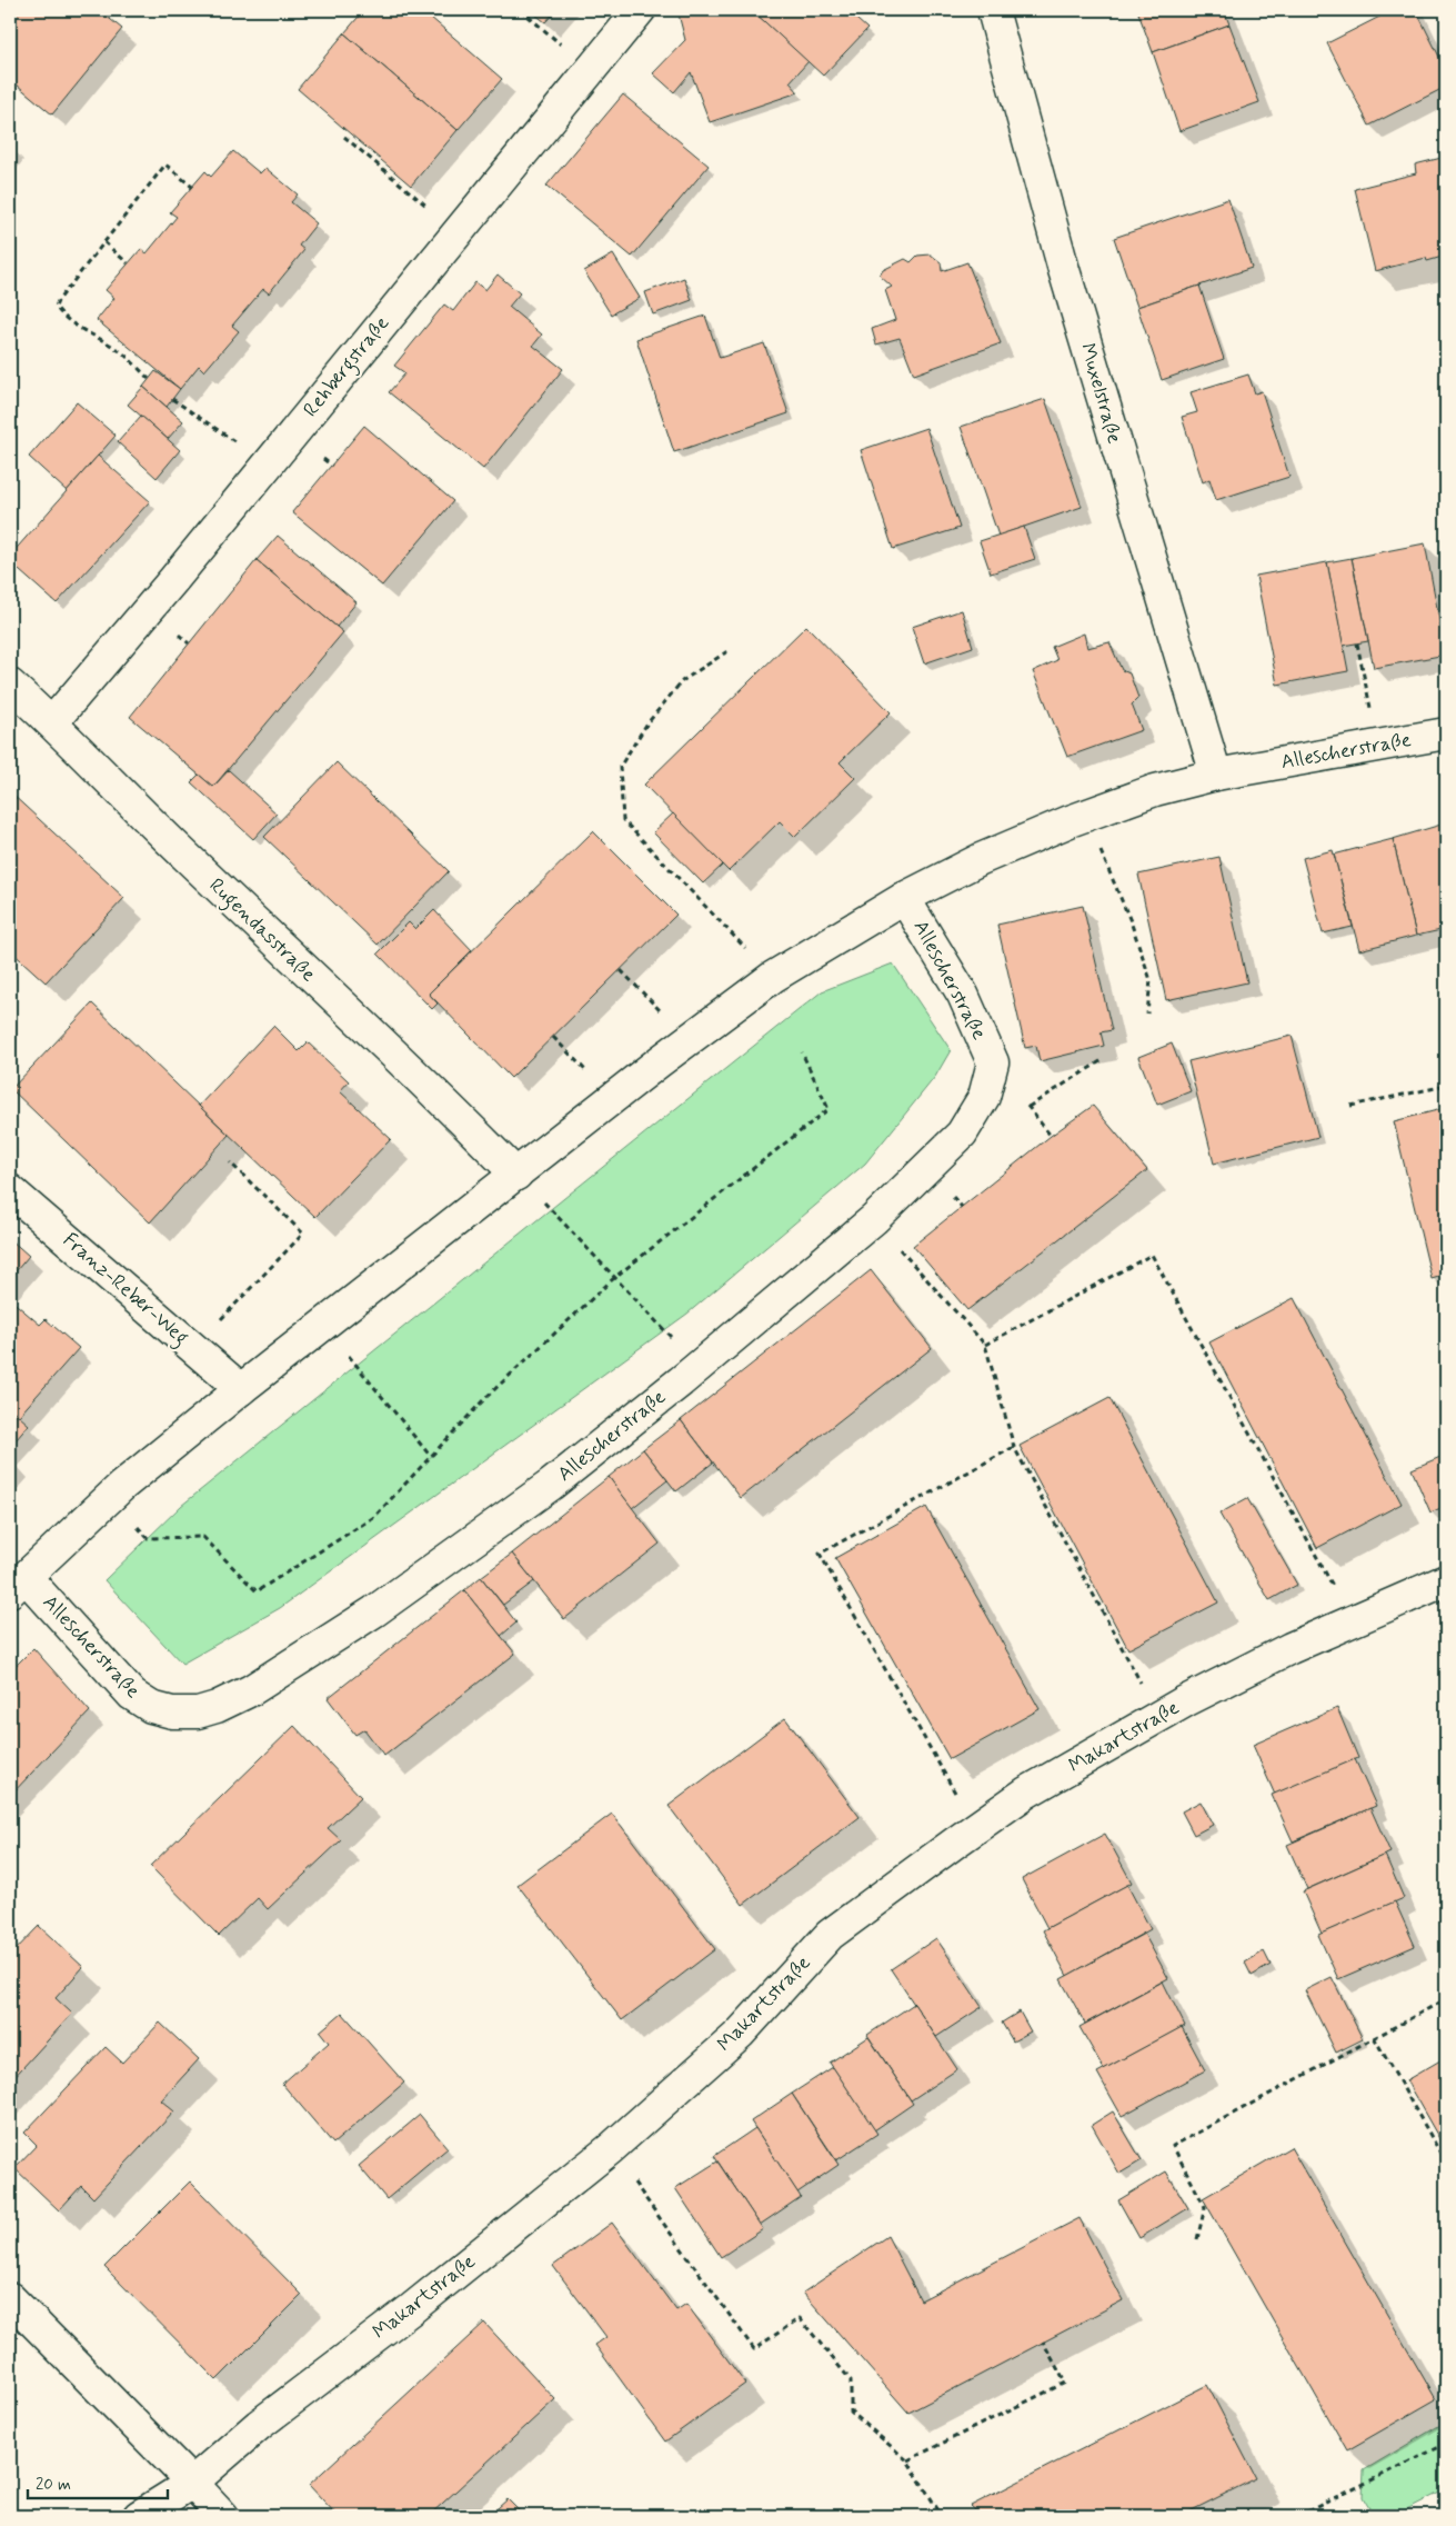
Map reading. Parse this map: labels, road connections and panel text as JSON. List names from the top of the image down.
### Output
{
  "streets": {
    "street": [
      "Rehbergstraße",
      "Muxelstraße",
      "Allescherstraße",
      "Rugendasstraße",
      "Franz-Reber-Weg",
      "Makartstraße"
    ]
  },
  "crossings": [
    ["Rehbergstraße", "Rugendasstraße"],
    ["Muxelstraße", "Allescherstraße"],
    ["Allescherstraße", "Rugendasstraße"],
    ["Allescherstraße", "Franz-Reber-Weg"]
  ],
  "scale_bar": "20 m"
}
